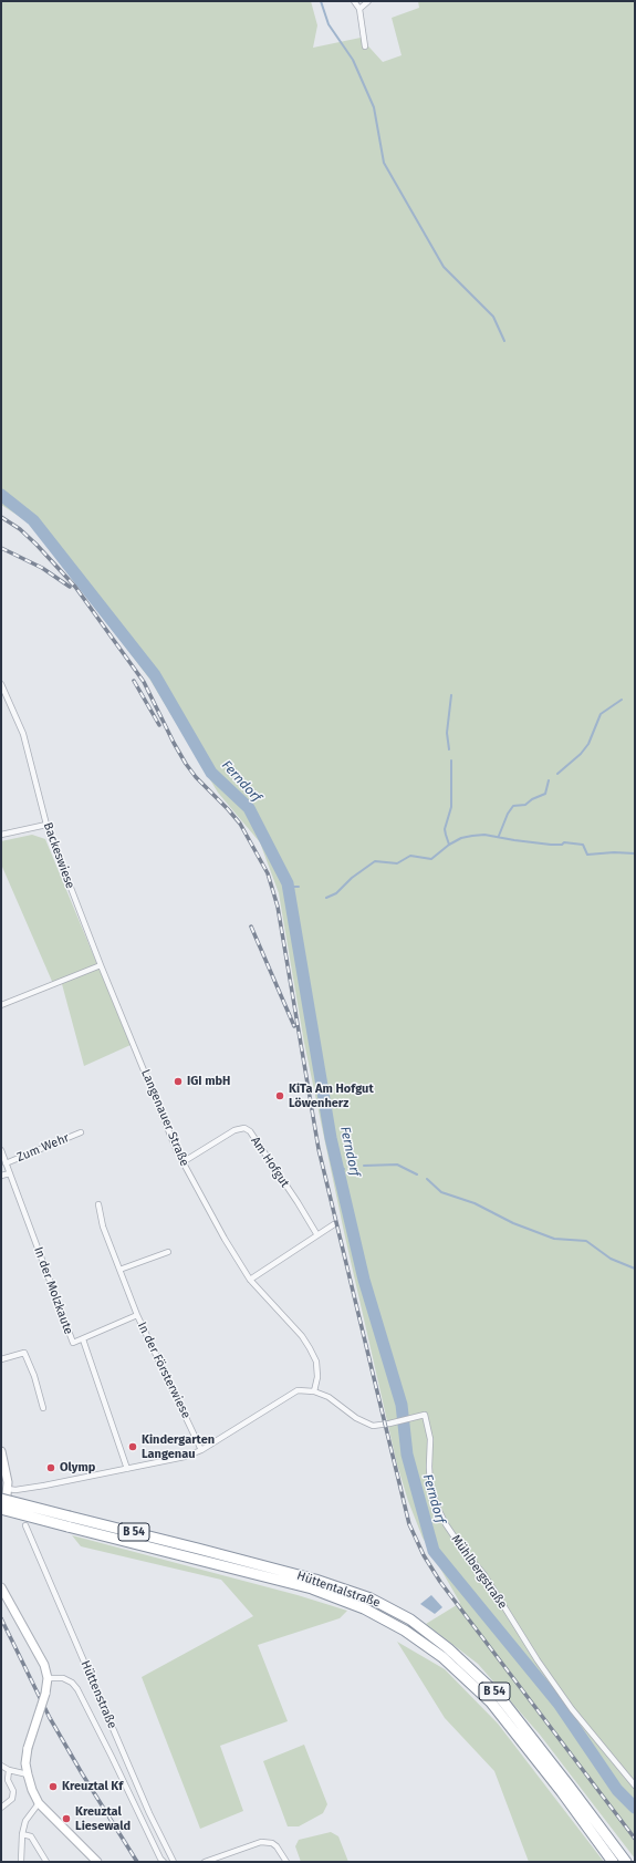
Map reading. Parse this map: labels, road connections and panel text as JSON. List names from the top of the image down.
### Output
{
  "streets": {
    "highway": ["B 54", "Hüttentalstraße"],
    "street": [
      "Backeswiese",
      "Langenauer Straße",
      "Zum Wehr",
      "Am Hofgut",
      "In der Molzkaute",
      "In der Försterwiese",
      "Mühlbergstraße",
      "Hüttenstraße"
    ]
  },
  "crossings": [
    ["Backeswiese", "Langenauer Straße"],
    ["Langenauer Straße", "Am Hofgut"],
    ["Langenauer Straße", "Mühlbergstraße"],
    ["Zum Wehr", "In der Molzkaute"],
    ["In der Molzkaute", "In der Försterwiese"]
  ],
  "water": ["Ferndorf"],
  "places": [
    "IGI mbH",
    "KiTa Am Hofgut Löwenherz",
    "Kindergarten Langenau",
    "Olymp",
    "Kreuztal Kf",
    "Kreuztal Liesewald"
  ]
}
